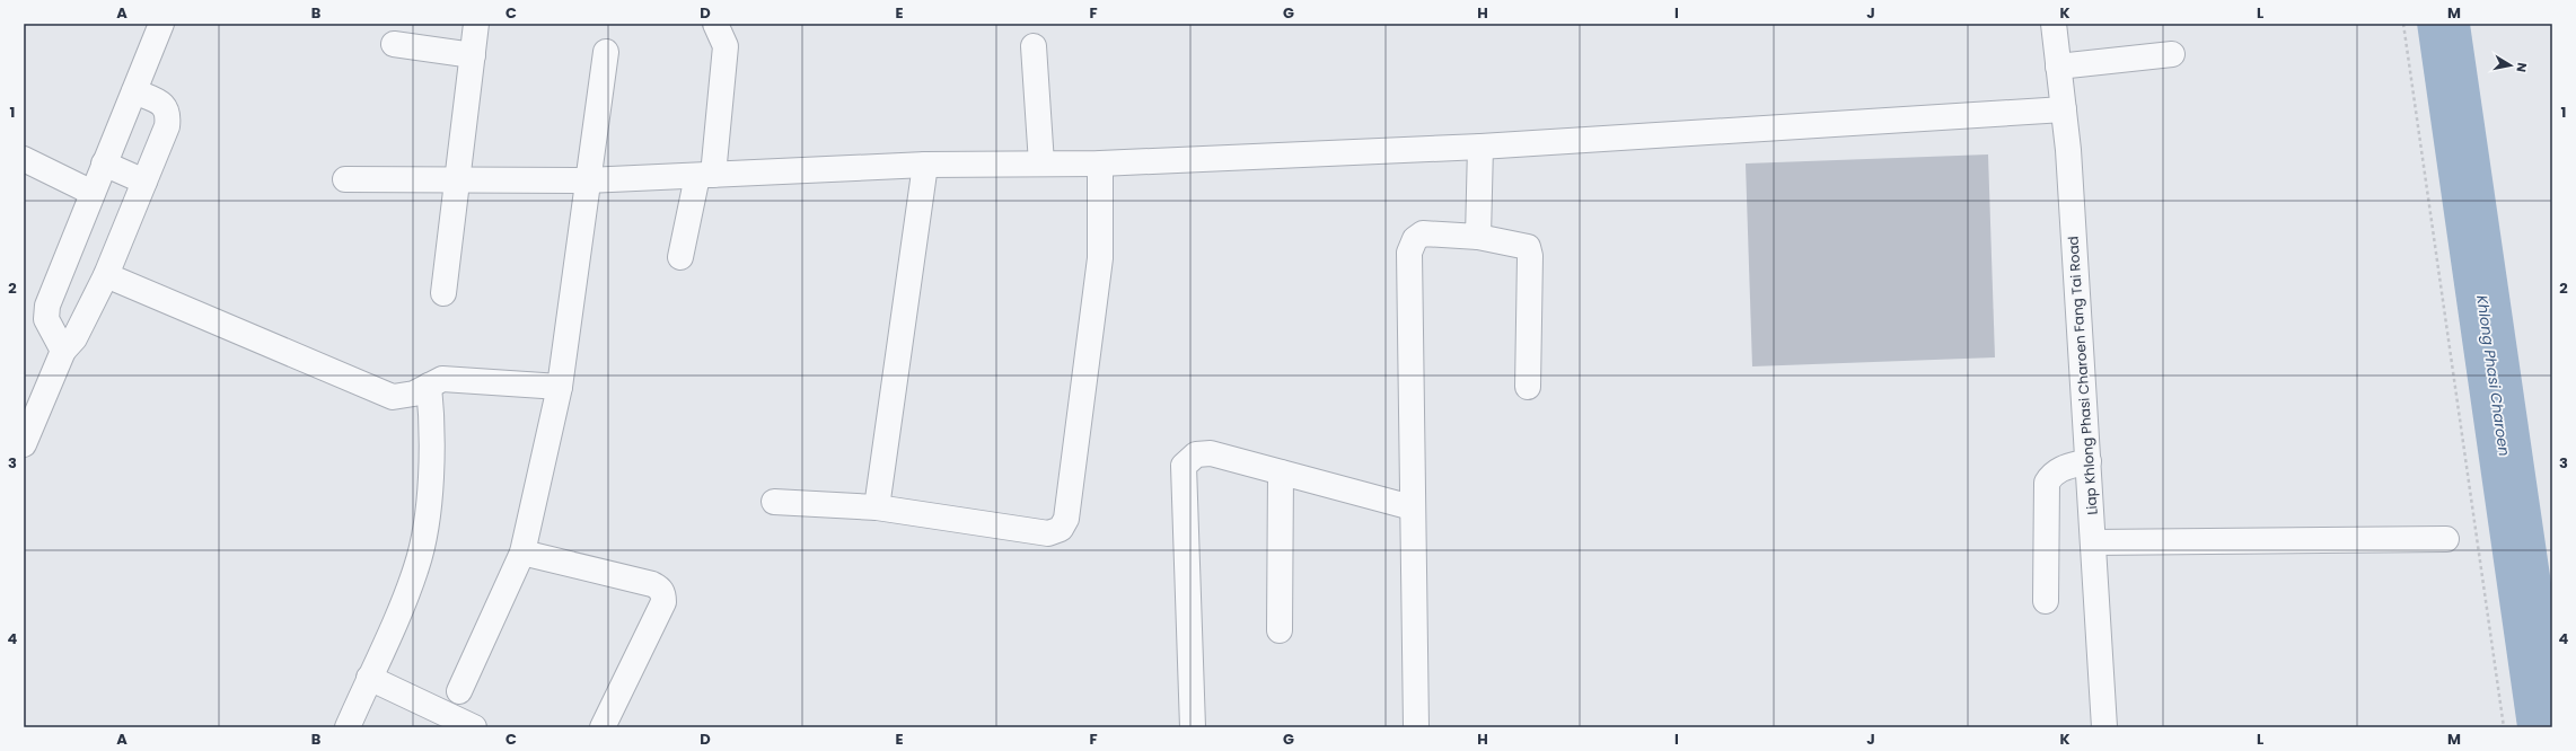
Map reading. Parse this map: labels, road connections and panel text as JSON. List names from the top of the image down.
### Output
{
  "streets": {
    "street": ["Liap Khlong Phasi Charoen Fang Tai Road"]
  },
  "water": ["Khlong Phasi Charoen"],
  "north": "right",
  "grid": {
    "columns": [
      "A",
      "B",
      "C",
      "D",
      "E",
      "F",
      "G",
      "H",
      "I",
      "J",
      "K",
      "L",
      "M"
    ],
    "rows": [
      "1",
      "2",
      "3",
      "4"
    ]
  }
}
